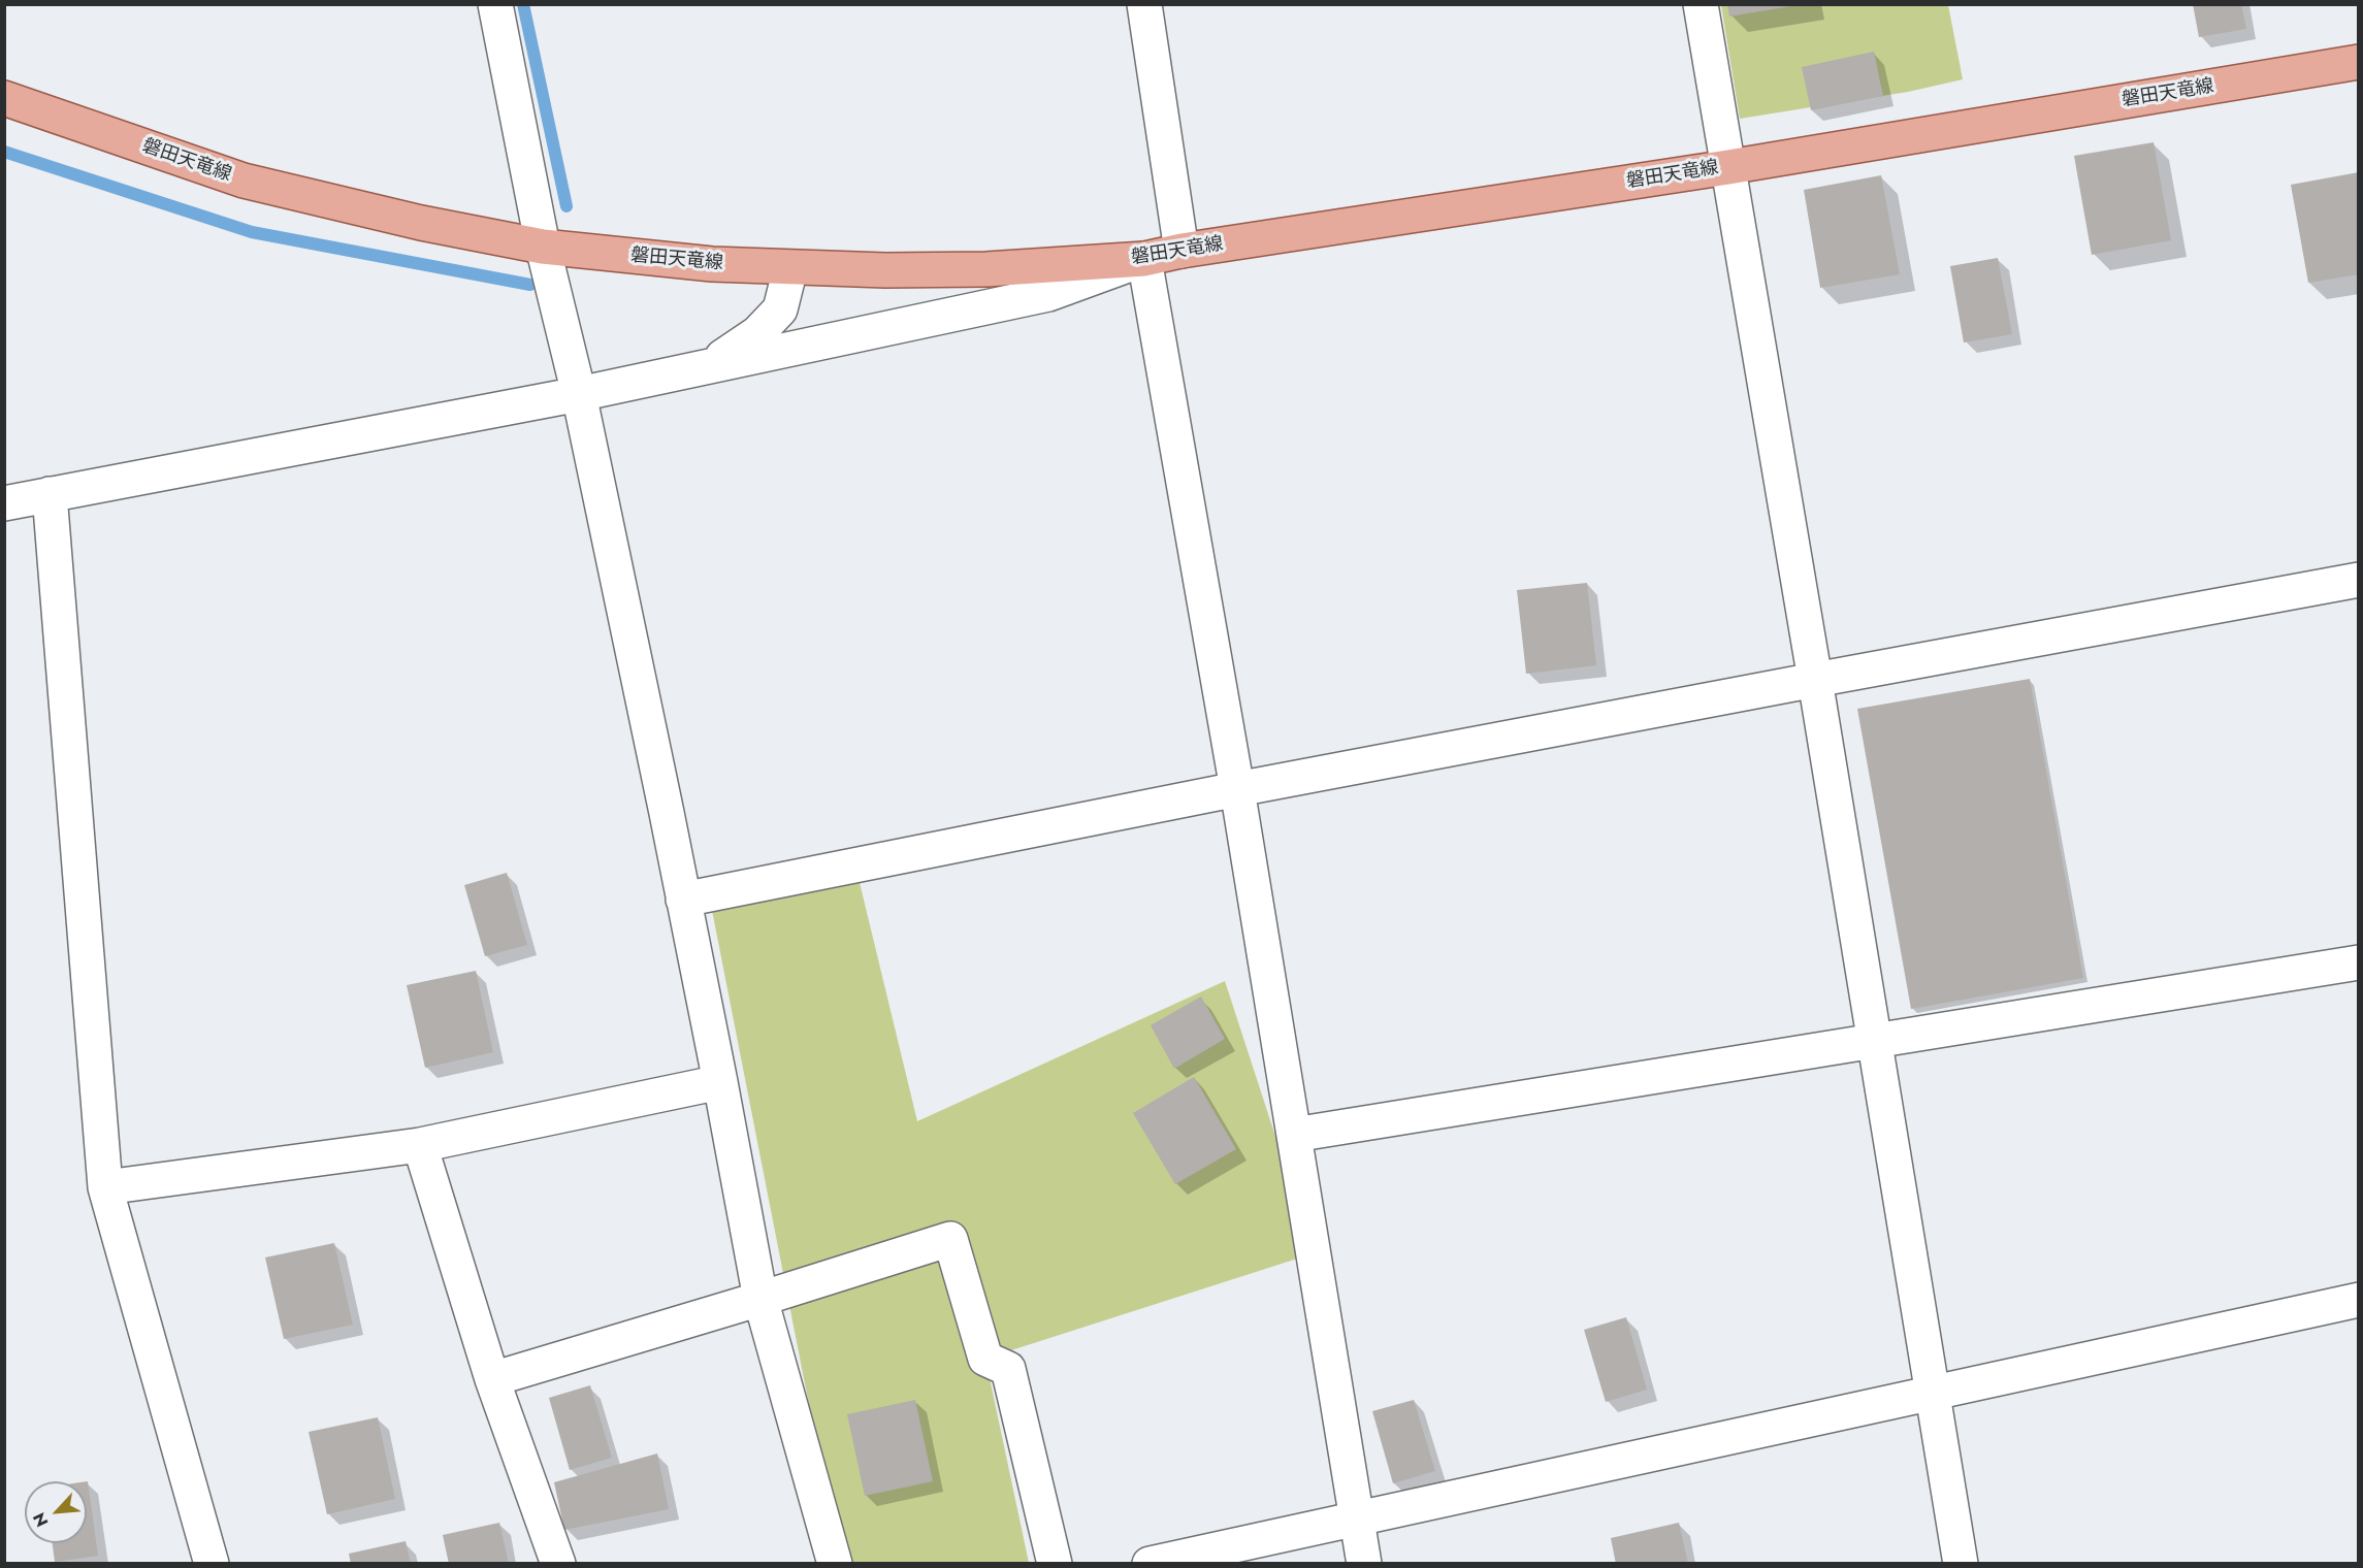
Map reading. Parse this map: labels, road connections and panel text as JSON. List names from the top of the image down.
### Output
{
  "streets": {
    "main road": ["磐田天竜線"]
  },
  "north": "bottom left"
}
